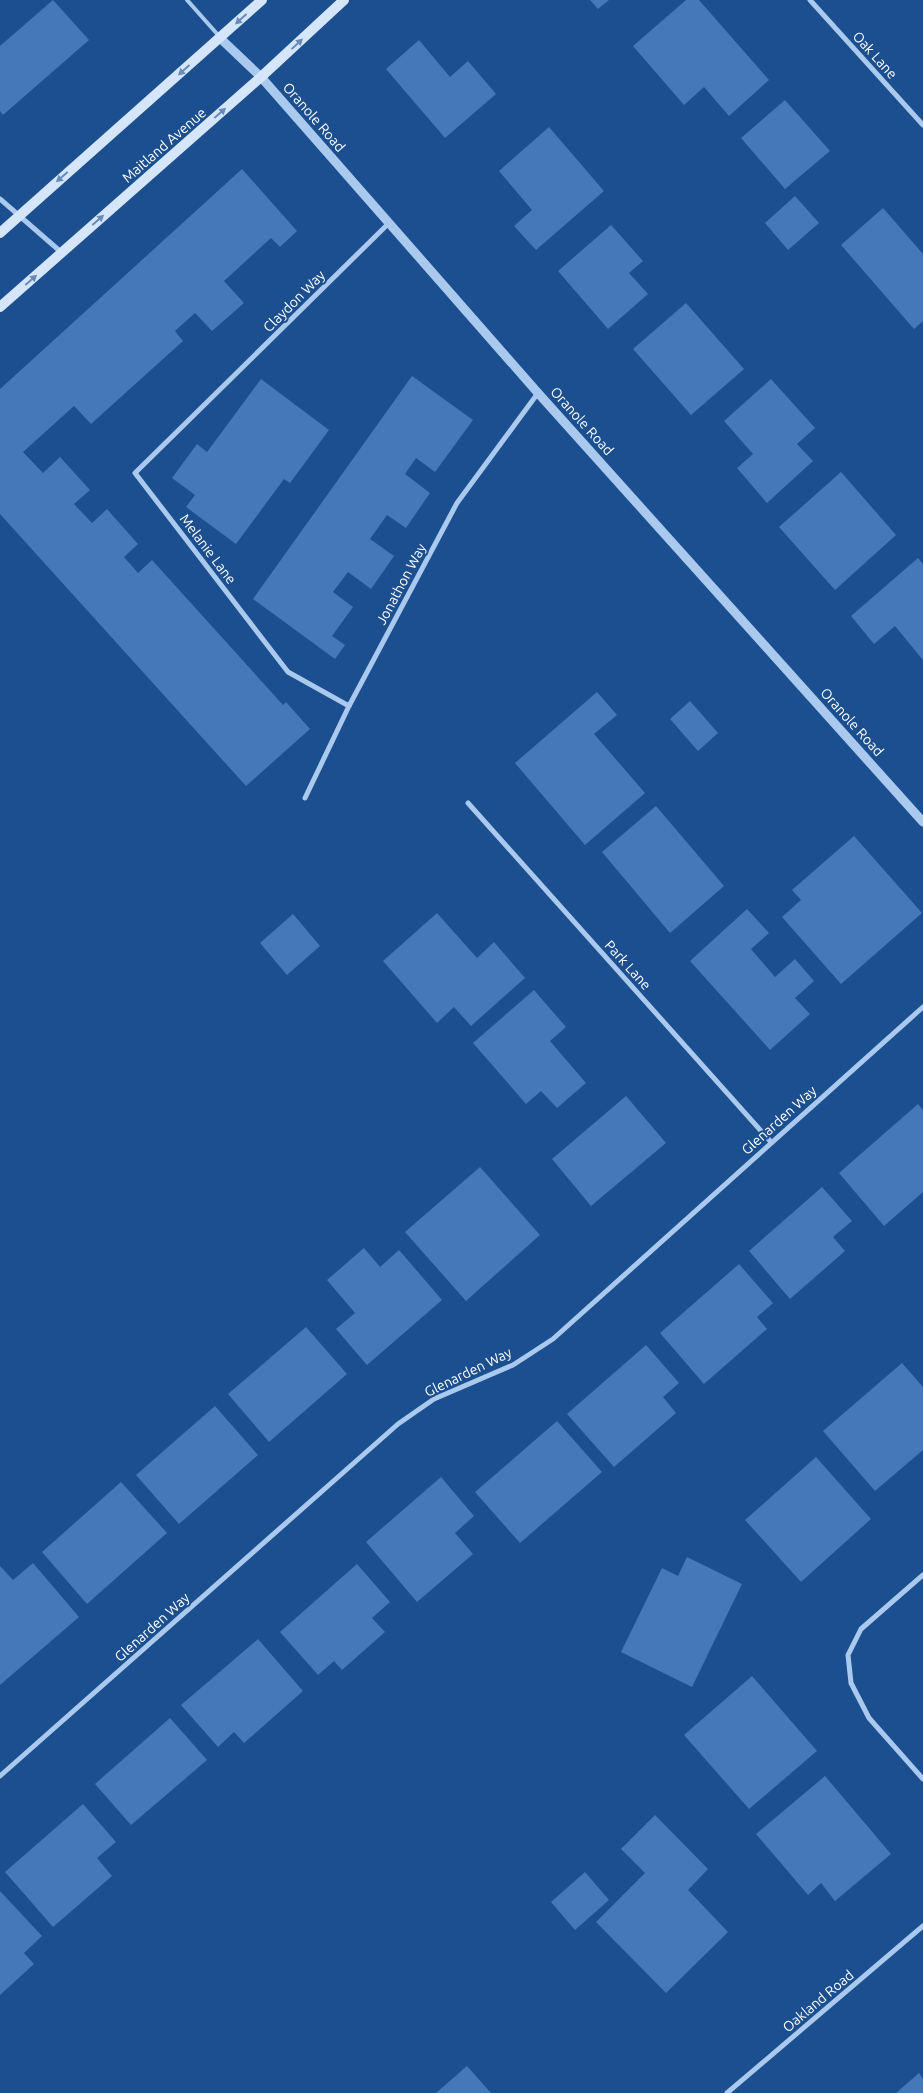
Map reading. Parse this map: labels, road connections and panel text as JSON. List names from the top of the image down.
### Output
{
  "streets": {
    "main road": ["Maitland Avenue"],
    "street": [
      "Oak Lane",
      "Oranole Road",
      "Claydon Way",
      "Melanie Lane",
      "Jonathon Way",
      "Park Lane",
      "Glenarden Way",
      "Oakland Road"
    ]
  },
  "crossings": [
    ["Oranole Road", "Maitland Avenue"],
    ["Oranole Road", "Claydon Way"],
    ["Oranole Road", "Jonathon Way"],
    ["Claydon Way", "Melanie Lane"],
    ["Melanie Lane", "Jonathon Way"],
    ["Park Lane", "Glenarden Way"]
  ]
}
